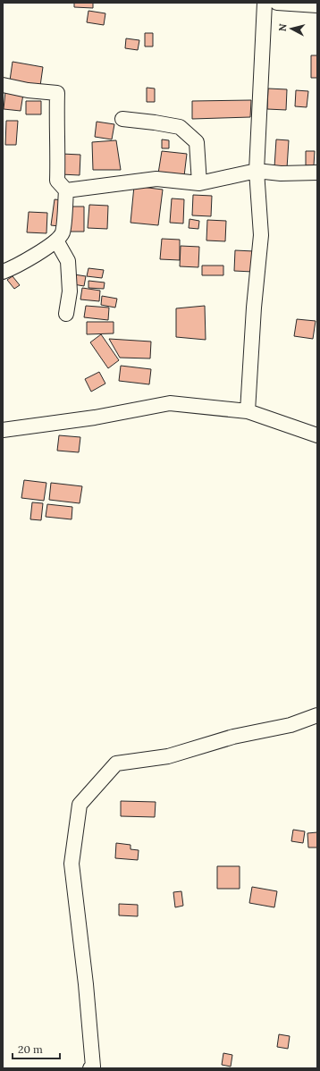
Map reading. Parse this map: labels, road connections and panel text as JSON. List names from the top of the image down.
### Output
{
  "scale_bar": "20 m",
  "north": "left"
}
